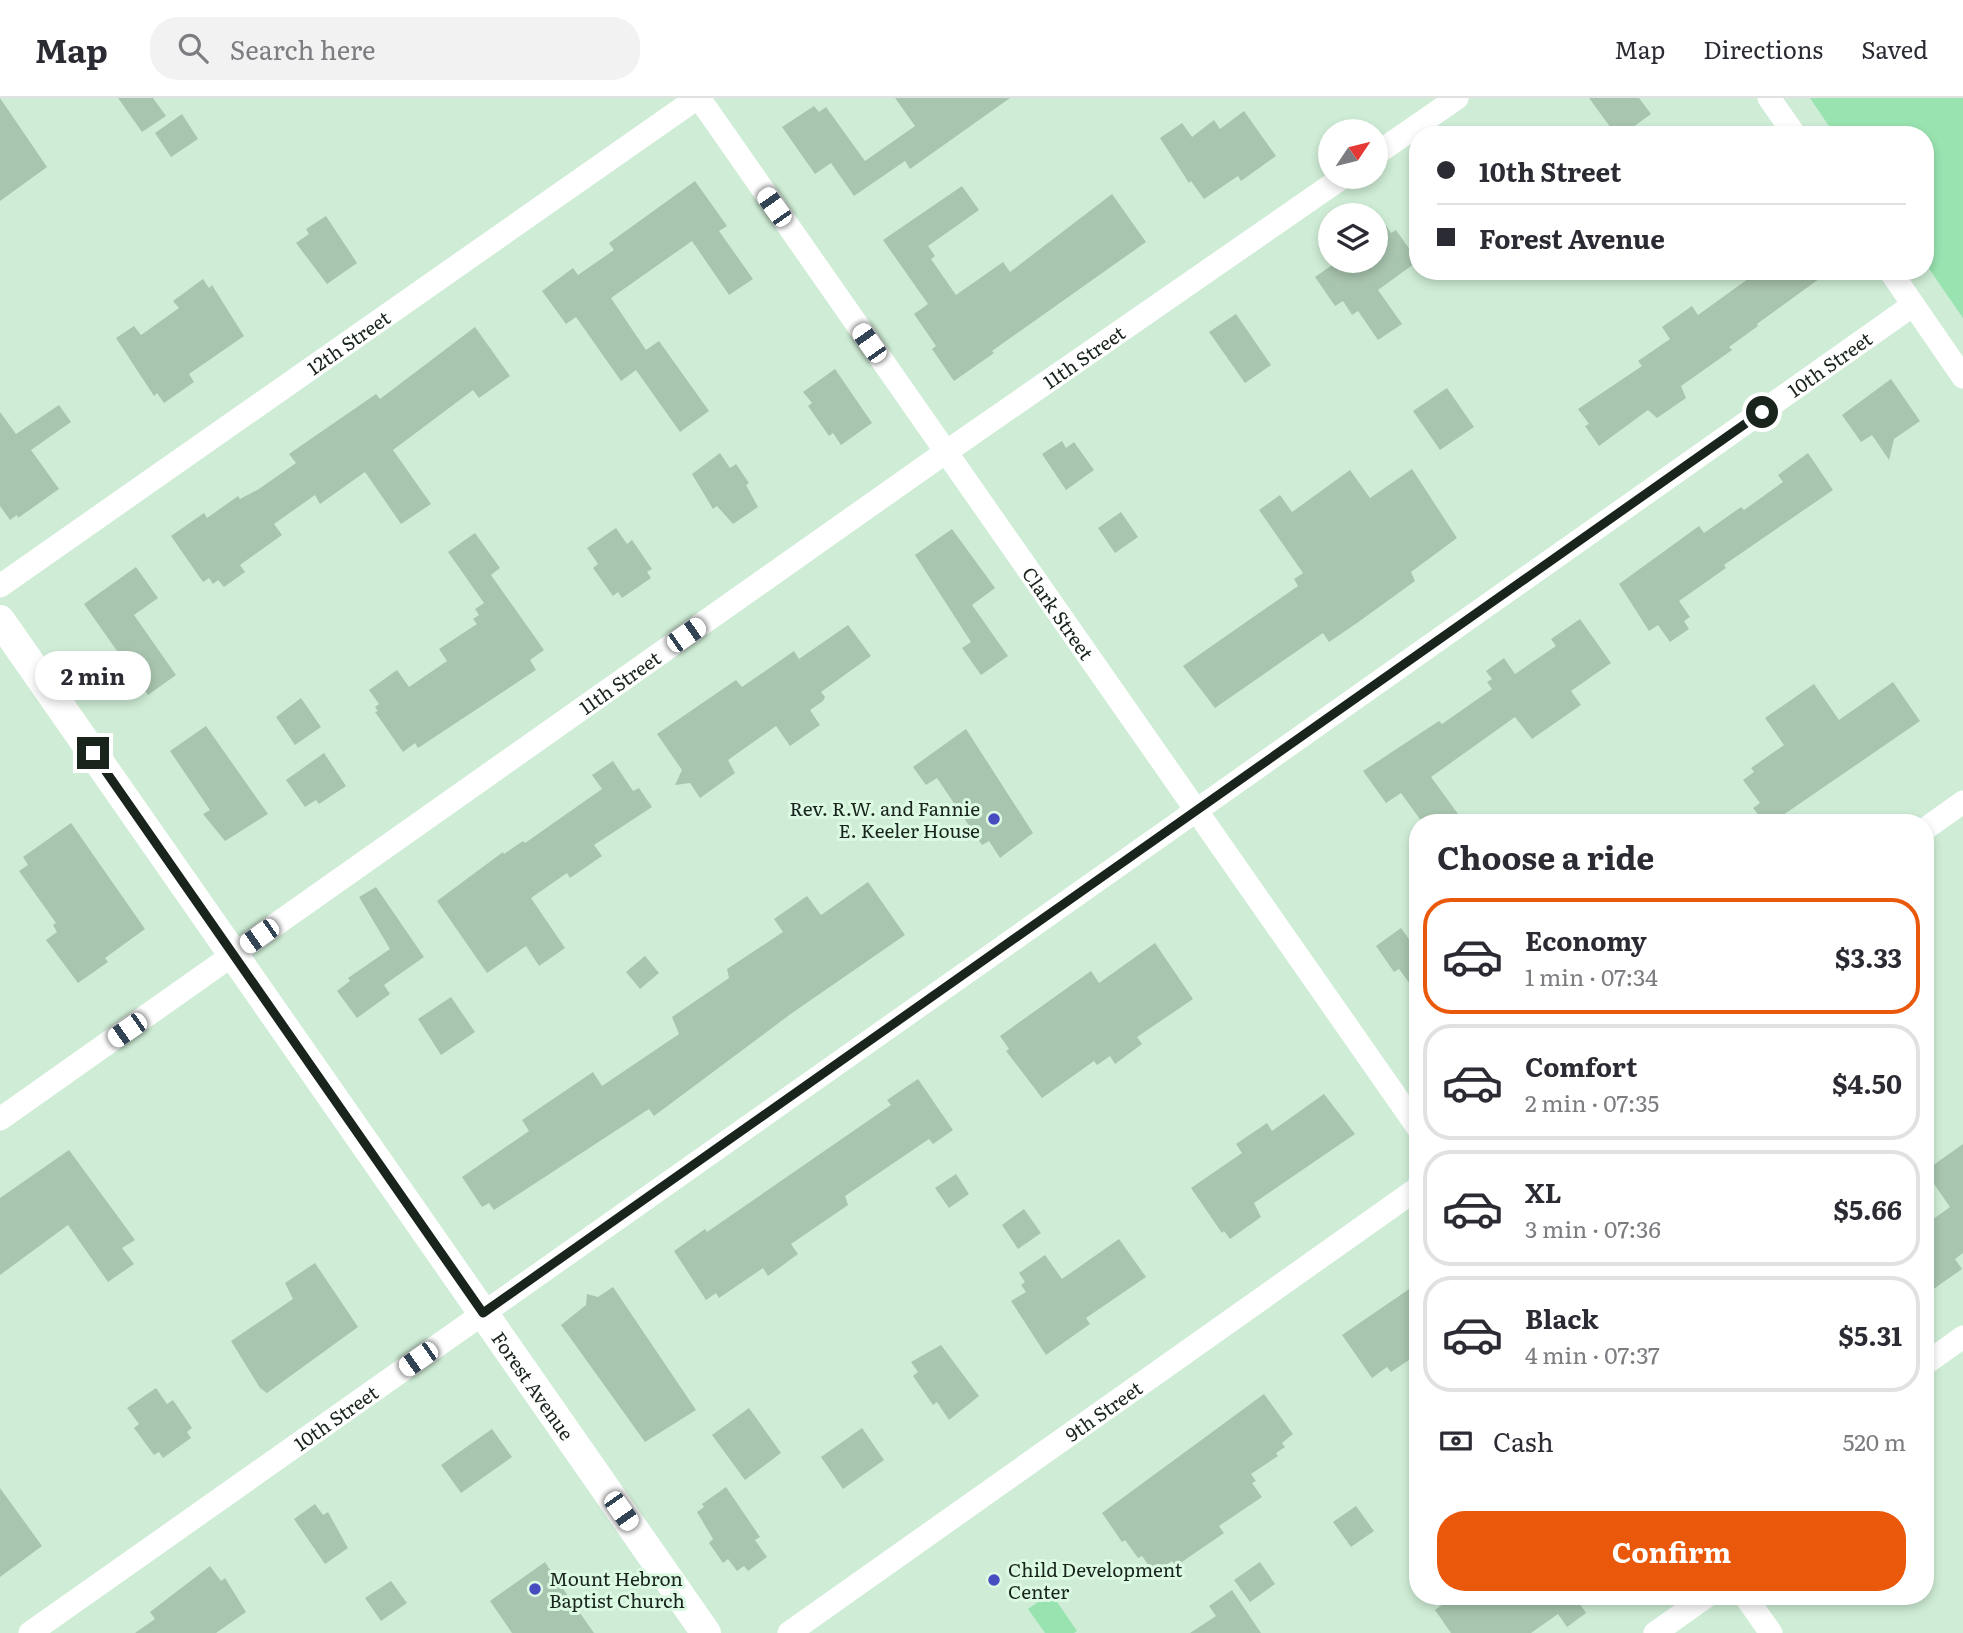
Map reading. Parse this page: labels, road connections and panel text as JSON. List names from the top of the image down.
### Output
{
  "streets": {
    "street": [
      "12th Street",
      "11th Street",
      "10th Street",
      "Clark Street",
      "Forest Avenue",
      "9th Street"
    ]
  },
  "crossings": [
    ["12th Street", "Clark Street"],
    ["11th Street", "Clark Street"],
    ["11th Street", "Forest Avenue"],
    ["10th Street", "Clark Street"],
    ["10th Street", "Forest Avenue"]
  ],
  "places": ["Rev. R.W. and Fannie E. Keeler House", "Child Development Center", "Mount Hebron Baptist Church"],
  "north": "top right",
  "page": {
    "header": "Map",
    "search": "Search here",
    "nav": ["Map", "Directions", "Saved"],
    "banner": ["10th Street", "Forest Avenue"],
    "bubble": "2 min",
    "heading": "Choose a ride",
    "list": [
      {
        "name": "Economy",
        "note": "1 min · 07:34",
        "value": "$3.33"
      },
      {
        "name": "Comfort",
        "note": "2 min · 07:35",
        "value": "$4.50"
      },
      {
        "name": "XL",
        "note": "3 min · 07:36",
        "value": "$5.66"
      },
      {
        "name": "Black",
        "note": "4 min · 07:37",
        "value": "$5.31"
      }
    ],
    "pay": ["Cash", "520 m"],
    "buttons": "Confirm"
  }
}
